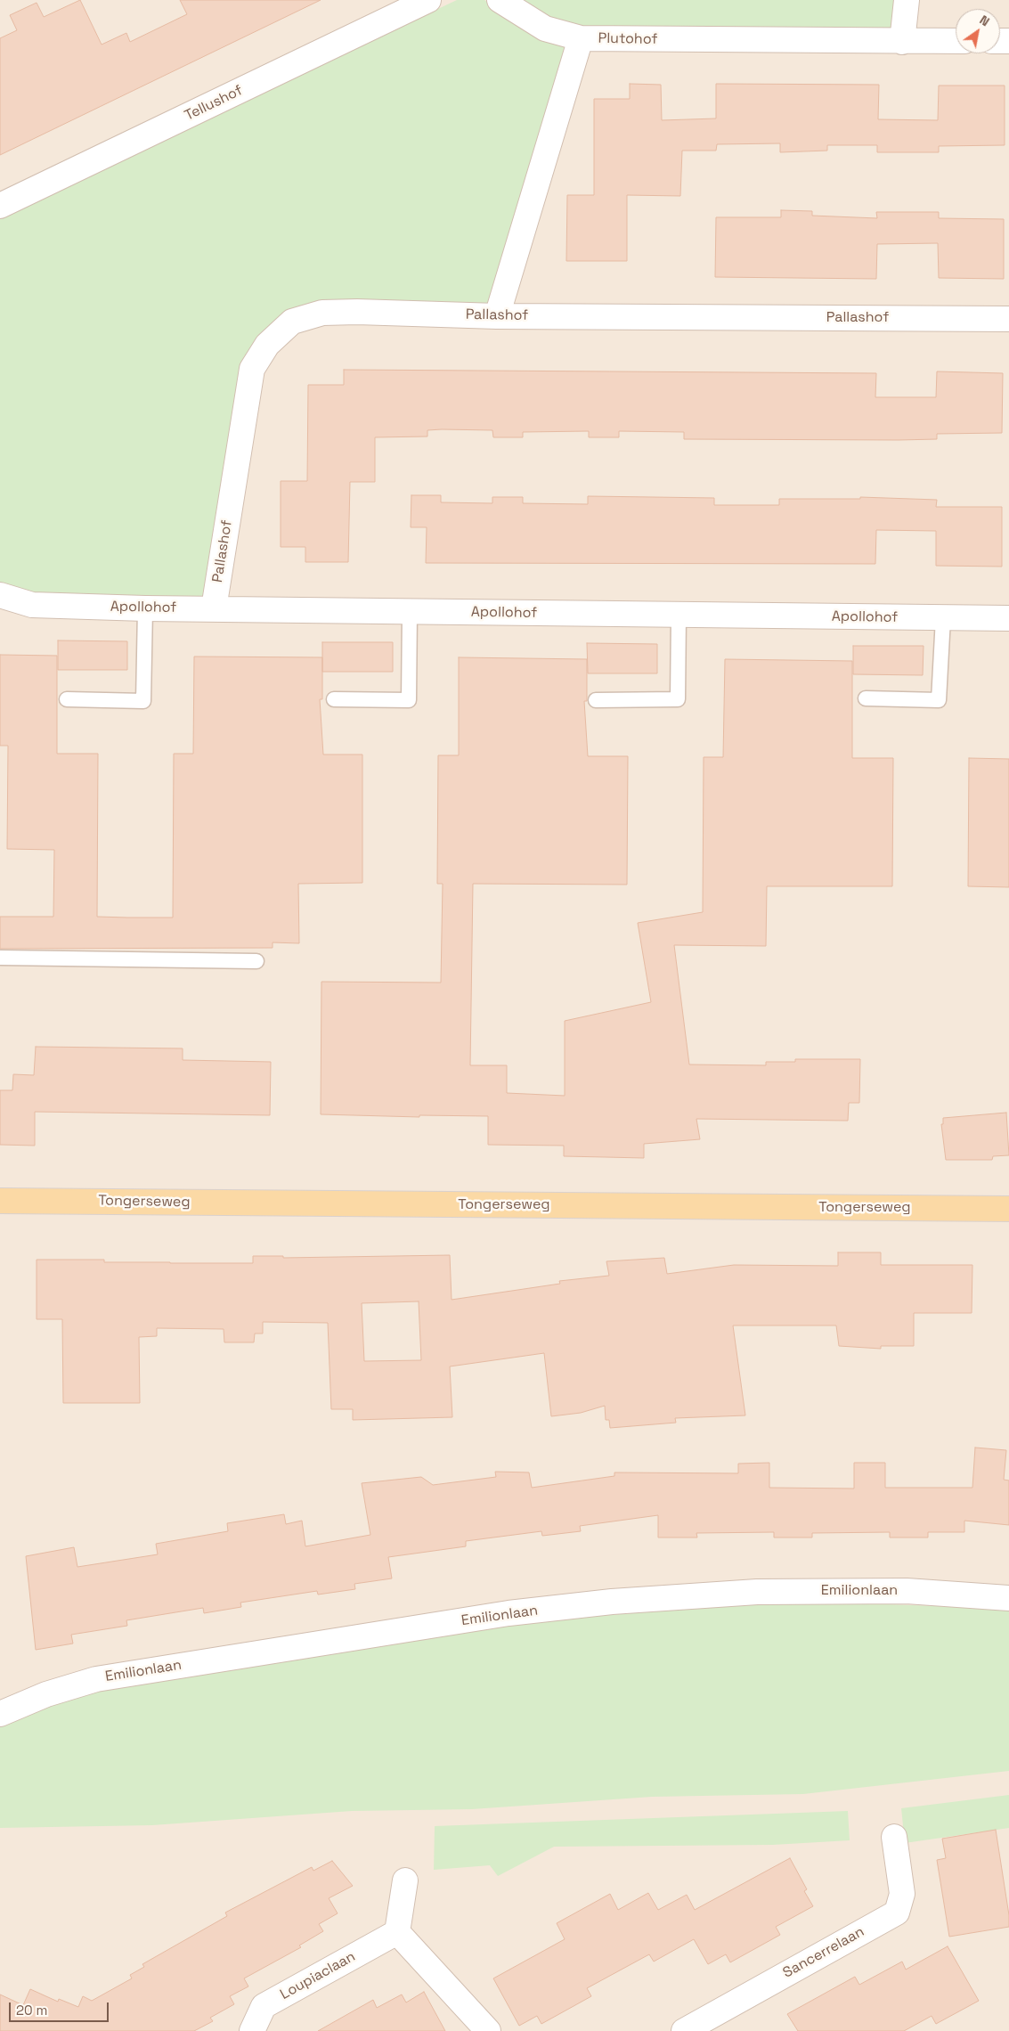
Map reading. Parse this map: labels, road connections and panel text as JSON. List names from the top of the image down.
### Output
{
  "streets": {
    "main road": ["Tongerseweg"],
    "street": [
      "Plutohof",
      "Tellushof",
      "Pallashof",
      "Apollohof",
      "Emilionlaan",
      "Sancerrelaan",
      "Loupiaclaan"
    ]
  },
  "crossings": [
    ["Plutohof", "Pallashof"],
    ["Pallashof", "Apollohof"]
  ],
  "scale_bar": "20 m",
  "north": "top right"
}
